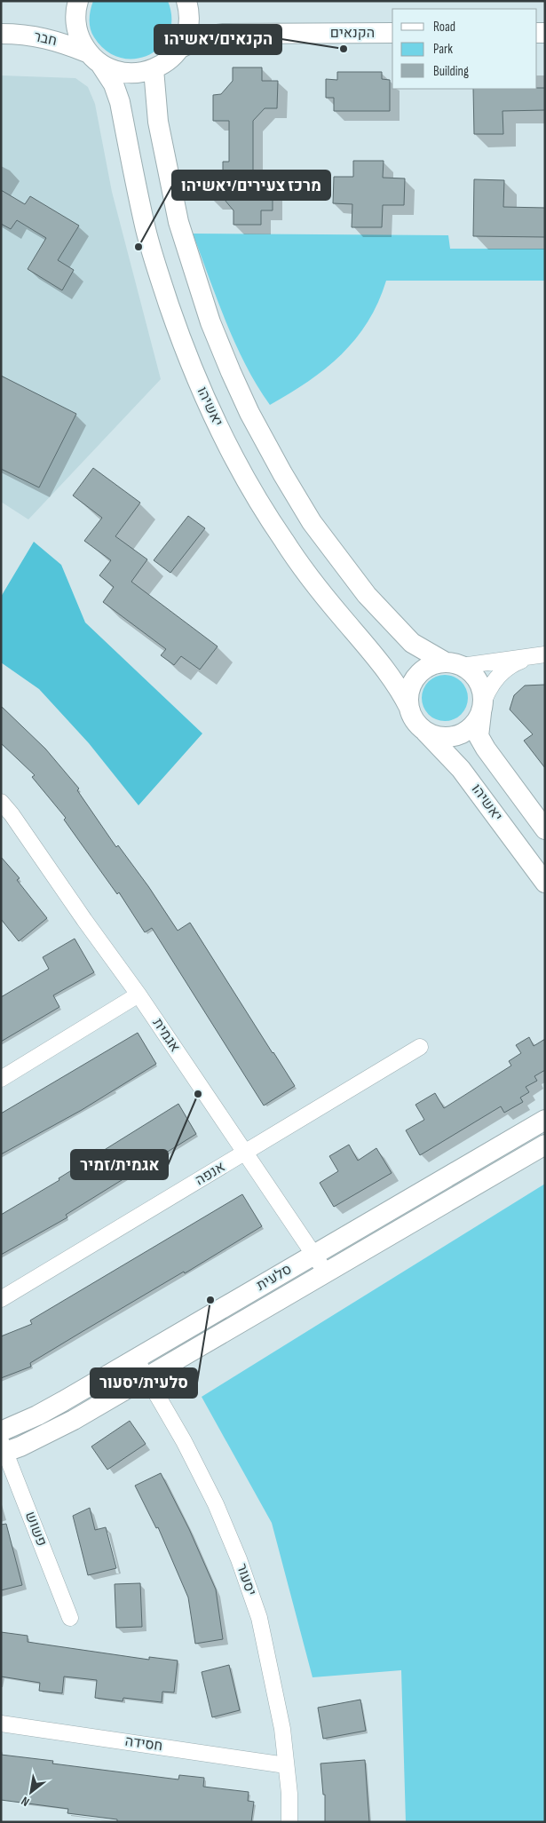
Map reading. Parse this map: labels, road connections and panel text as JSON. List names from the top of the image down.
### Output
{
  "streets": {
    "street": [
      "הקנאים",
      "חבר",
      "יאשיהו",
      "אגמית",
      "אנפה",
      "סלעית",
      "פשוש",
      "יסעור",
      "חסידה"
    ]
  },
  "crossings": [
    ["חבר", "יאשיהו"],
    ["אגמית", "אנפה"],
    ["אגמית", "סלעית"],
    ["סלעית", "פשוש"],
    ["סלעית", "יסעור"],
    ["יסעור", "חסידה"]
  ],
  "places": [
    "הקנאים/יאשיהו",
    "מרכז צעירים/יאשיהו",
    "אגמית/זמיר",
    "סלעית/יסעור"
  ],
  "legend": ["Road", "Park", "Building"],
  "north": "bottom left"
}
